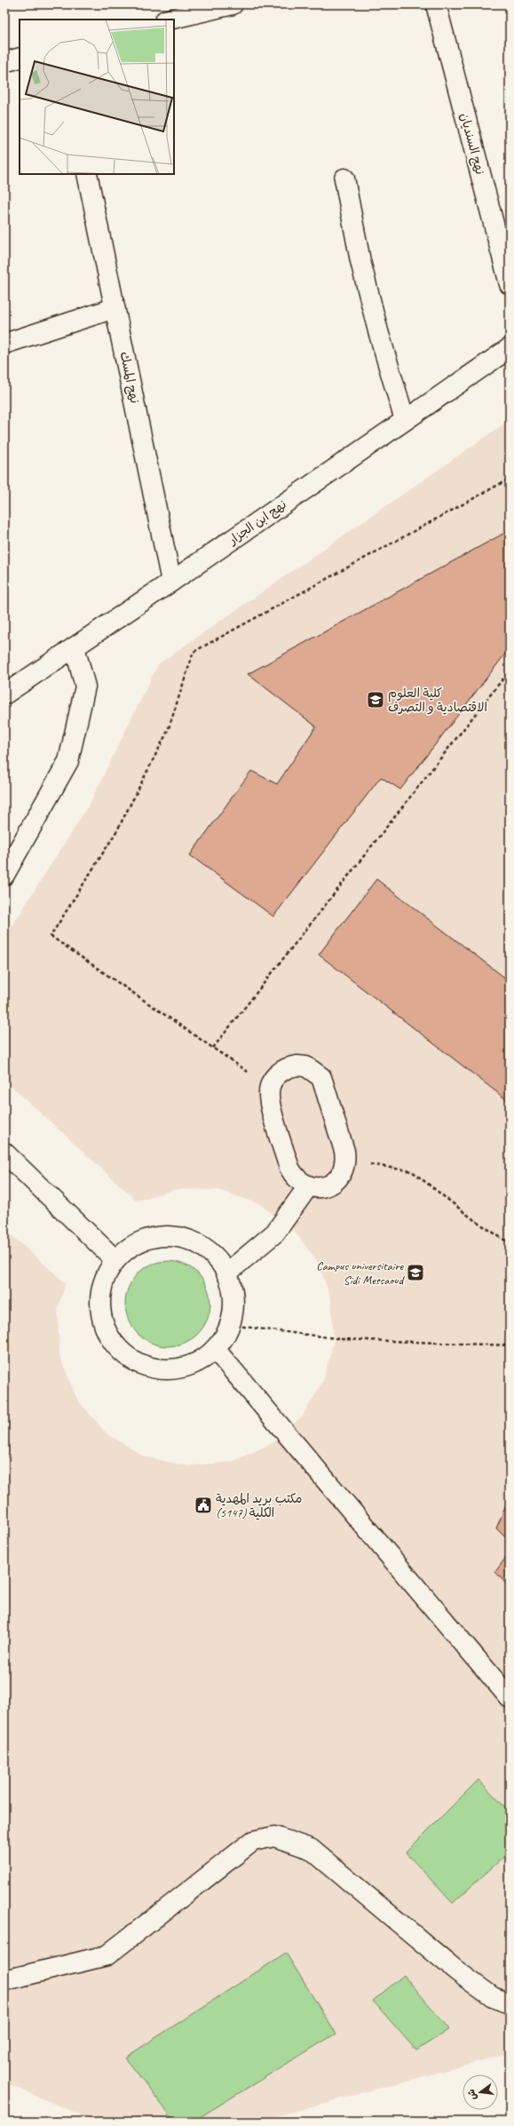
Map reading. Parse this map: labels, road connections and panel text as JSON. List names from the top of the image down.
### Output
{
  "streets": {
    "street": ["نهج السنديان", "نهج المسك", "نهج ابن الجزار"]
  },
  "crossings": [
    ["نهج المسك", "نهج ابن الجزار"]
  ],
  "places": {
    "school or university": ["كلية العلوم الاقتصادية و التصرف", "Campus universitaire Sidi Messaoud"],
    "public building": ["مكتب بريد المهدية الكلية (5147)"]
  },
  "north": "left"
}
